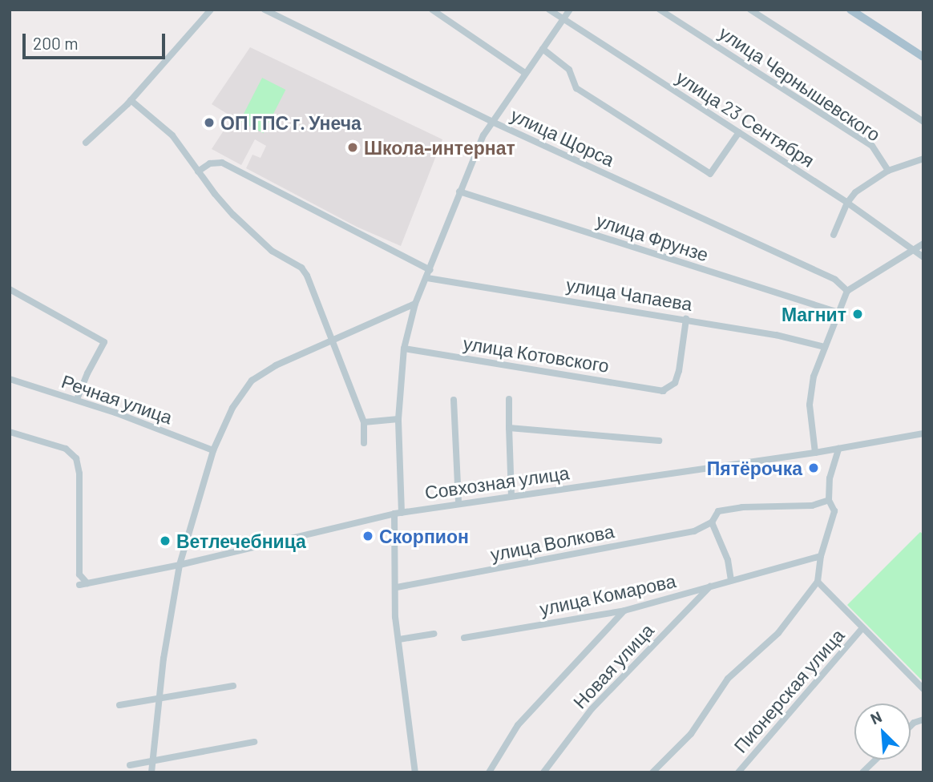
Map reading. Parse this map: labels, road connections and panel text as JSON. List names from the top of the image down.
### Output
{
  "streets": {
    "street": [
      "улица Чернышевского",
      "улица 23 Сентября",
      "улица Щорса",
      "улица Фрунзе",
      "улица Чапаева",
      "улица Котовского",
      "Речная улица",
      "Совхозная улица",
      "улица Волкова",
      "улица Комарова",
      "Новая улица",
      "Пионерская улица"
    ]
  },
  "crossings": [
    ["улица Чапаева", "улица Котовского"],
    ["улица Комарова", "Новая улица"]
  ],
  "places": [
    "ОП ГПС г. Унеча",
    "Школа-интернат",
    "Магнит",
    "Пятёрочка",
    "Скорпион",
    "Ветлечебница"
  ],
  "scale_bar": "200 m",
  "north": "top left"
}
